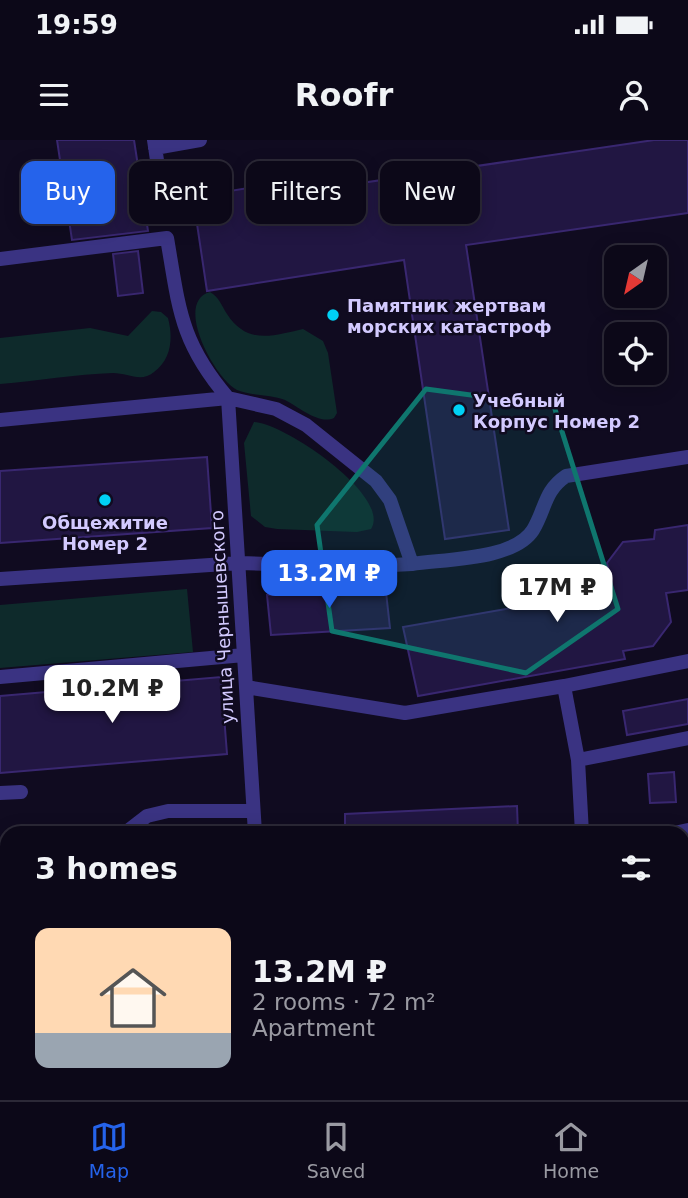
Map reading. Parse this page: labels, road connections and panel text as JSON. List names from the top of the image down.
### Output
{
  "streets": {
    "lane": ["улица Чернышевского"]
  },
  "places": ["Памятник жертвам морских катастроф", "Учебный Корпус Номер 2", "Общежитие Номер 2"],
  "north": "bottom left",
  "page": {
    "status": "19:59",
    "header": "Roofr",
    "chip": [
      "Buy",
      "Rent",
      "Filters",
      "New"
    ],
    "price": ["13.2M ₽", "17M ₽", "10.2M ₽"],
    "heading": "3 homes",
    "list": [
      {
        "name": "13.2M ₽",
        "note": "2 rooms · 72 m² · Apartment"
      }
    ],
    "tabs": ["Map", "Saved", "Home"]
  }
}
